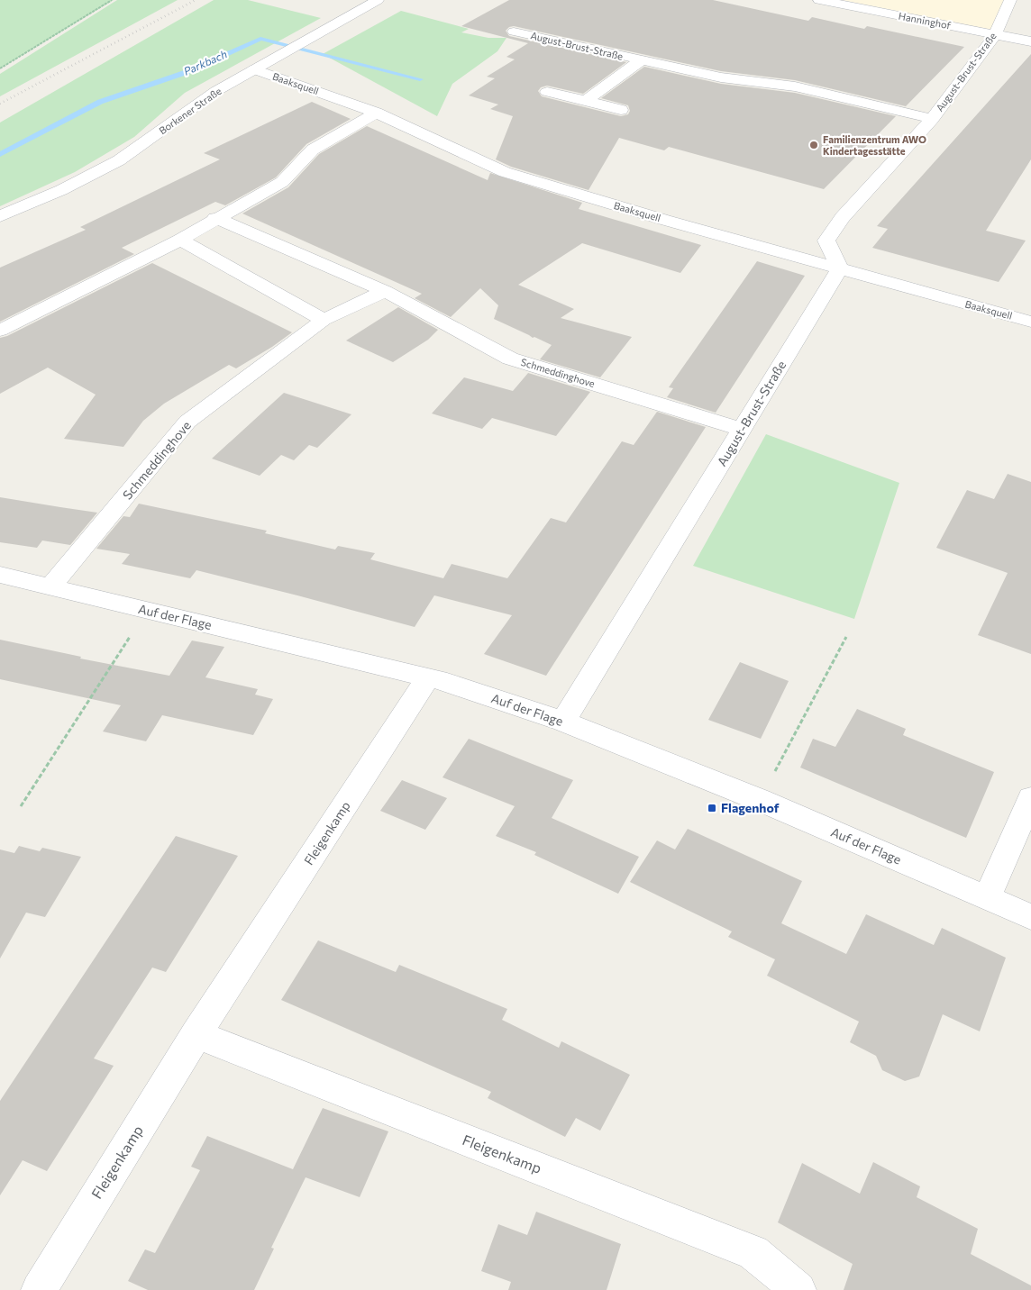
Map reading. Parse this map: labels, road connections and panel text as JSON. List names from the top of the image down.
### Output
{
  "streets": {
    "street": [
      "Hanninghof",
      "August-Brust-Straße",
      "Baaksquell",
      "Borkener Straße",
      "Schmeddinghove",
      "Auf der Flage",
      "Fleigenkamp"
    ]
  },
  "crossings": [
    ["Hanninghof", "August-Brust-Straße"],
    ["August-Brust-Straße", "Baaksquell"],
    ["August-Brust-Straße", "Schmeddinghove"],
    ["August-Brust-Straße", "Auf der Flage"],
    ["Baaksquell", "Borkener Straße"],
    ["Schmeddinghove", "Auf der Flage"],
    ["Auf der Flage", "Fleigenkamp"]
  ],
  "water": ["Parkbach"],
  "places": {
    "other": ["Familienzentrum AWO Kindertagesstätte"],
    "transit": ["Flagenhof"]
  }
}
